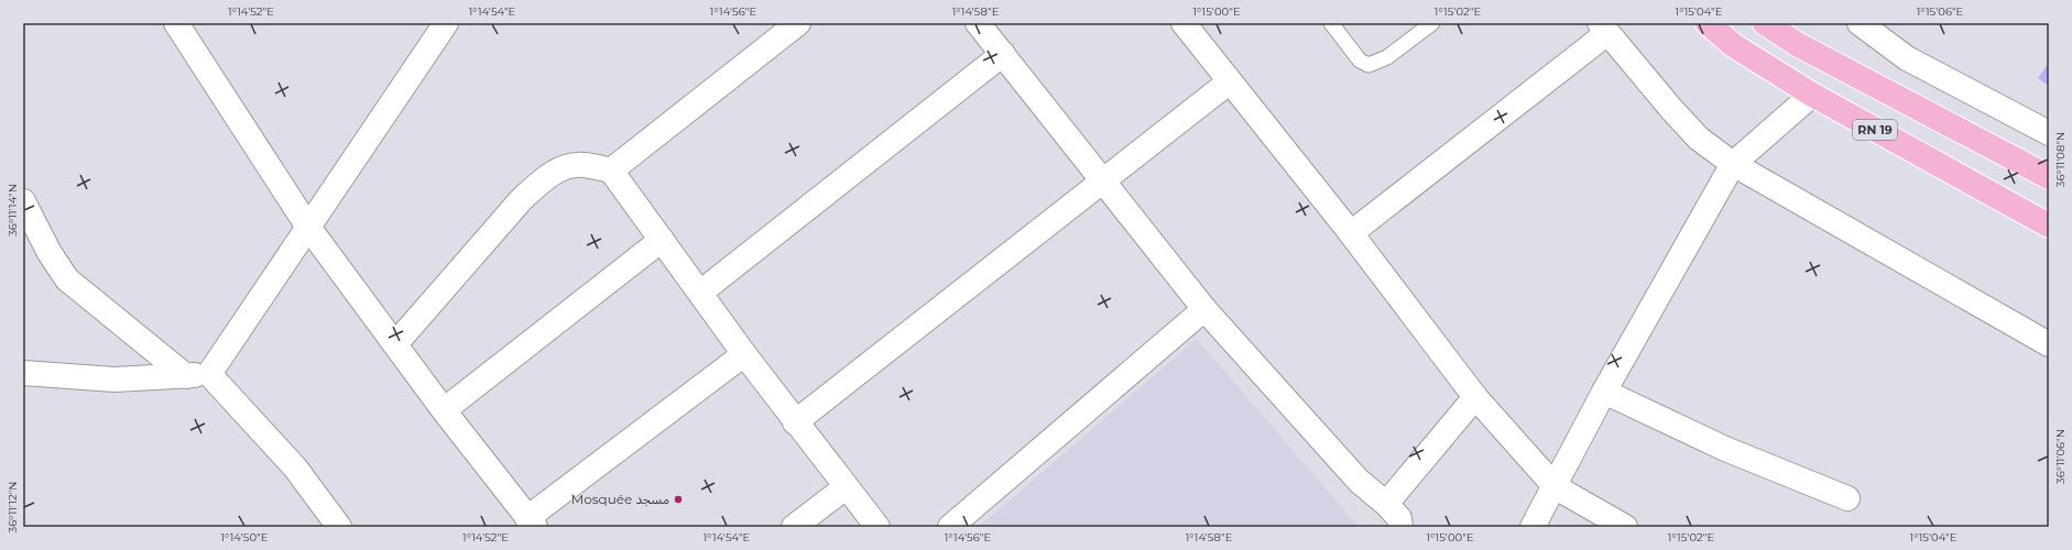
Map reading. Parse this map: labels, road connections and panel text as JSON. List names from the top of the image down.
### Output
{
  "streets": {
    "highway": ["RN 19"]
  },
  "places": ["Mosquée مسجد"],
  "coordinates": [
    "1°14'52\"E",
    "1°14'54\"E",
    "1°14'56\"E",
    "1°14'58\"E",
    "1°15'00\"E",
    "1°15'02\"E",
    "1°15'04\"E",
    "1°15'06\"E",
    "36°11'08\"N",
    "36°11'14\"N",
    "36°11'06\"N",
    "36°11'12\"N",
    "1°14'50\"E"
  ]
}
